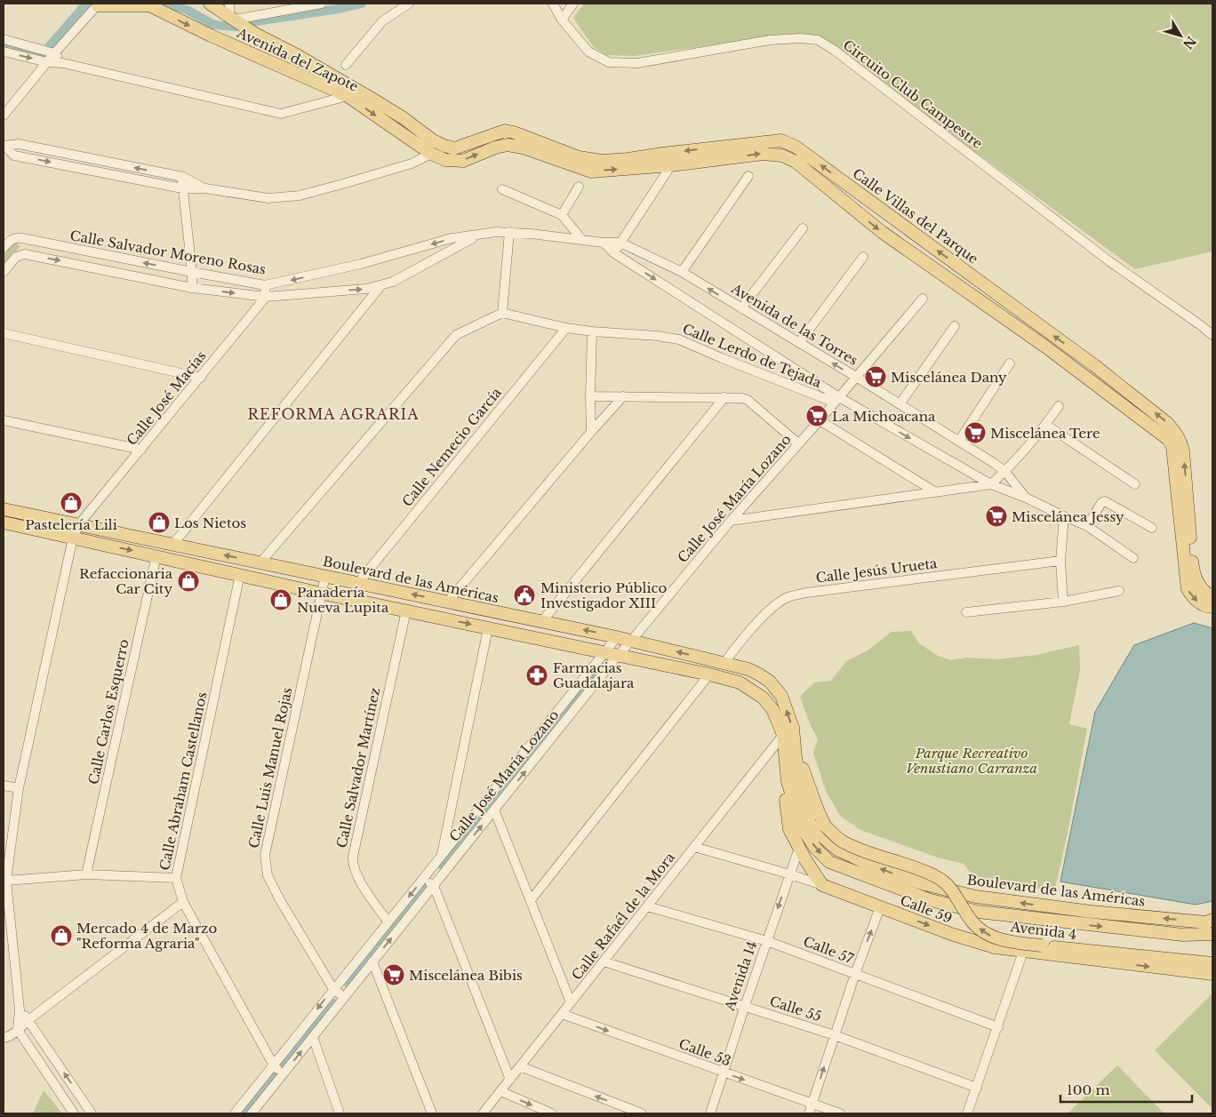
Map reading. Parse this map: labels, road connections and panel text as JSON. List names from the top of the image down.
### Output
{
  "streets": {
    "main road": [
      "Avenida del Zapote",
      "Calle Villas del Parque",
      "Boulevard de las Américas",
      "Calle 59",
      "Avenida 4"
    ],
    "street": [
      "Circuito Club Campestre",
      "Calle Salvador Moreno Rosas",
      "Avenida de las Torres",
      "Calle Lerdo de Tejada",
      "Calle José Macías",
      "Calle Nemecio García",
      "Calle José María Lozano",
      "Calle Jesús Urueta",
      "Calle Carlos Esquerro",
      "Calle Luis Manuel Rojas",
      "Calle Salvador Martínez",
      "Calle Abraham Castellanos",
      "Calle Rafaél de la Mora",
      "Calle 57",
      "Avenida 14",
      "Calle 55",
      "Calle 53"
    ]
  },
  "crossings": [
    ["Avenida del Zapote", "Calle Villas del Parque"],
    ["Calle Salvador Moreno Rosas", "Avenida de las Torres"],
    ["Calle Salvador Moreno Rosas", "Calle José Macías"],
    ["Avenida de las Torres", "Calle Lerdo de Tejada"],
    ["Avenida de las Torres", "Calle José María Lozano"],
    ["Calle Lerdo de Tejada", "Calle Nemecio García"],
    ["Calle Lerdo de Tejada", "Calle José María Lozano"],
    ["Calle José Macías", "Boulevard de las Américas"],
    ["Calle Nemecio García", "Boulevard de las Américas"],
    ["Calle José María Lozano", "Boulevard de las Américas"],
    ["Calle José María Lozano", "Calle Luis Manuel Rojas"],
    ["Calle José María Lozano", "Calle Salvador Martínez"],
    ["Calle José María Lozano", "Calle Abraham Castellanos"],
    ["Calle Jesús Urueta", "Boulevard de las Américas"],
    ["Boulevard de las Américas", "Calle Luis Manuel Rojas"],
    ["Boulevard de las Américas", "Avenida 4"],
    ["Calle 59", "Calle Rafaél de la Mora"],
    ["Calle 59", "Avenida 4"],
    ["Calle 59", "Avenida 14"],
    ["Calle Rafaél de la Mora", "Calle 57"],
    ["Calle Rafaél de la Mora", "Calle 55"],
    ["Calle Rafaél de la Mora", "Calle 53"],
    ["Calle 57", "Avenida 14"],
    ["Avenida 14", "Calle 55"],
    ["Avenida 14", "Calle 53"]
  ],
  "one_way": ["Calle Villas del Parque", "Calle 59"],
  "districts": ["REFORMA AGRARIA"],
  "parks": ["Parque Recreativo Venustiano Carranza"],
  "places": {
    "supermarket": [
      "Miscelánea Dany",
      "La Michoacana",
      "Miscelánea Tere",
      "Miscelánea Jessy",
      "Miscelánea Bibis"
    ],
    "shop": [
      "Pastelería Lili",
      "Los Nietos",
      "Refaccionaria Car City",
      "Panadería Nueva Lupita",
      "Mercado 4 de Marzo \"Reforma Agraria\""
    ],
    "public building": ["Ministerio Público Investigador XIII"],
    "pharmacy": ["Farmacias Guadalajara"]
  },
  "scale_bar": "100 m",
  "north": "bottom right"
}
